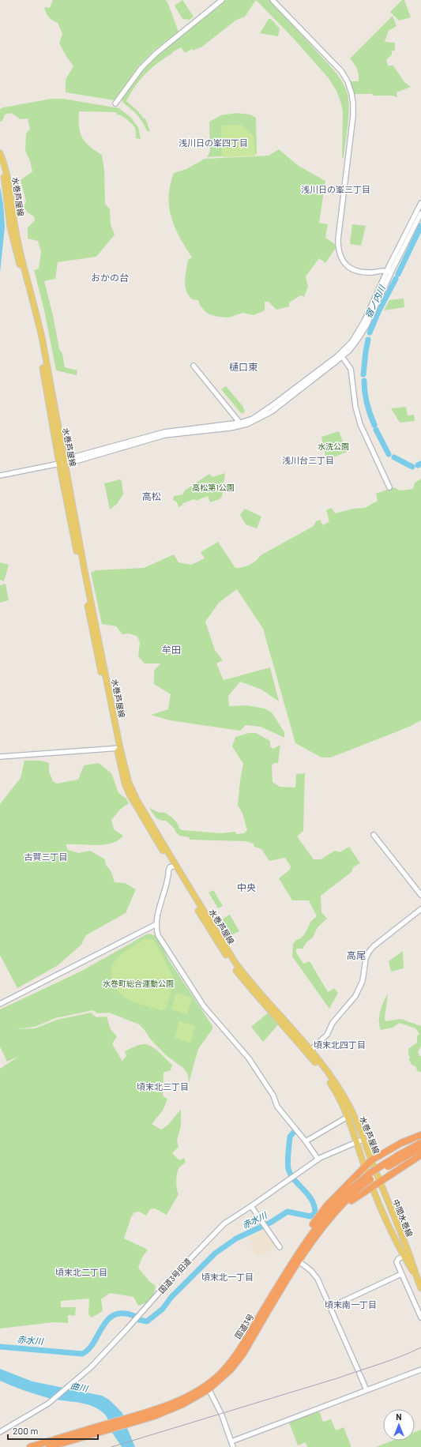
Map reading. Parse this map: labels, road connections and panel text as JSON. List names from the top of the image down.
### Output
{
  "streets": {
    "highway": ["国道3号"],
    "main road": ["水巻芦屋線", "中間水巻線"],
    "street": ["国道3号旧道"]
  },
  "crossings": [
    ["水巻芦屋線", "中間水巻線"],
    ["水巻芦屋線", "国道3号旧道"]
  ],
  "districts": [
    "浅川日の峯四丁目",
    "浅川日の峯三丁目",
    "おかの台",
    "樋口東",
    "浅川台三丁目",
    "高松",
    "牟田",
    "古賀三丁目",
    "中央",
    "高尾",
    "頃末北四丁目",
    "頃末北三丁目",
    "頃末北二丁目",
    "頃末北一丁目",
    "頃末南一丁目"
  ],
  "water": ["宿ノ内川", "赤水川", "曲川"],
  "parks": ["水洗公園", "高松第1公園", "水巻町総合運動公園"],
  "scale_bar": "200 m",
  "north": "top"
}
